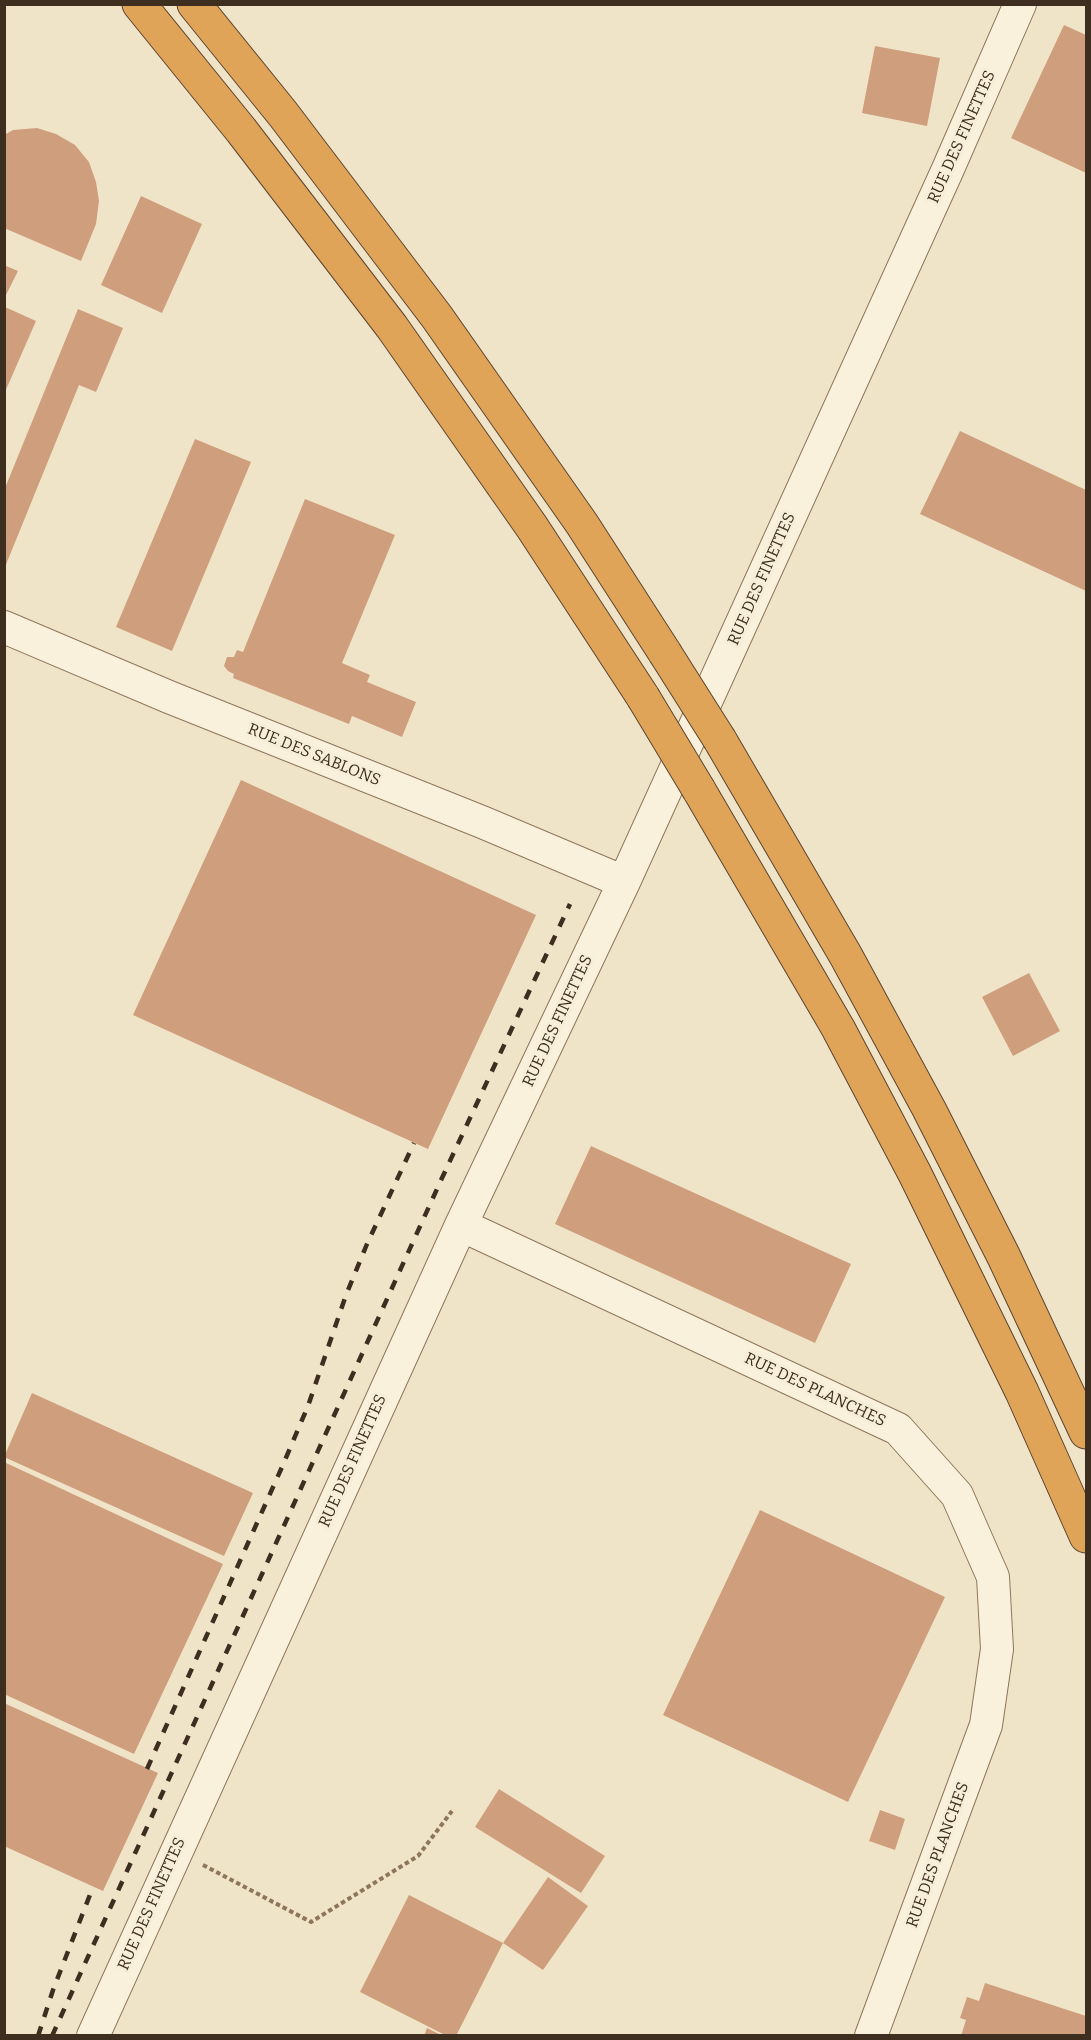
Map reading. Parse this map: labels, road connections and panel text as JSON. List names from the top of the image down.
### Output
{
  "streets": {
    "street": ["RUE DES FINETTES", "RUE DES SABLONS", "RUE DES PLANCHES"]
  },
  "crossings": [
    ["RUE DES FINETTES", "RUE DES SABLONS"],
    ["RUE DES FINETTES", "RUE DES PLANCHES"]
  ]
}
